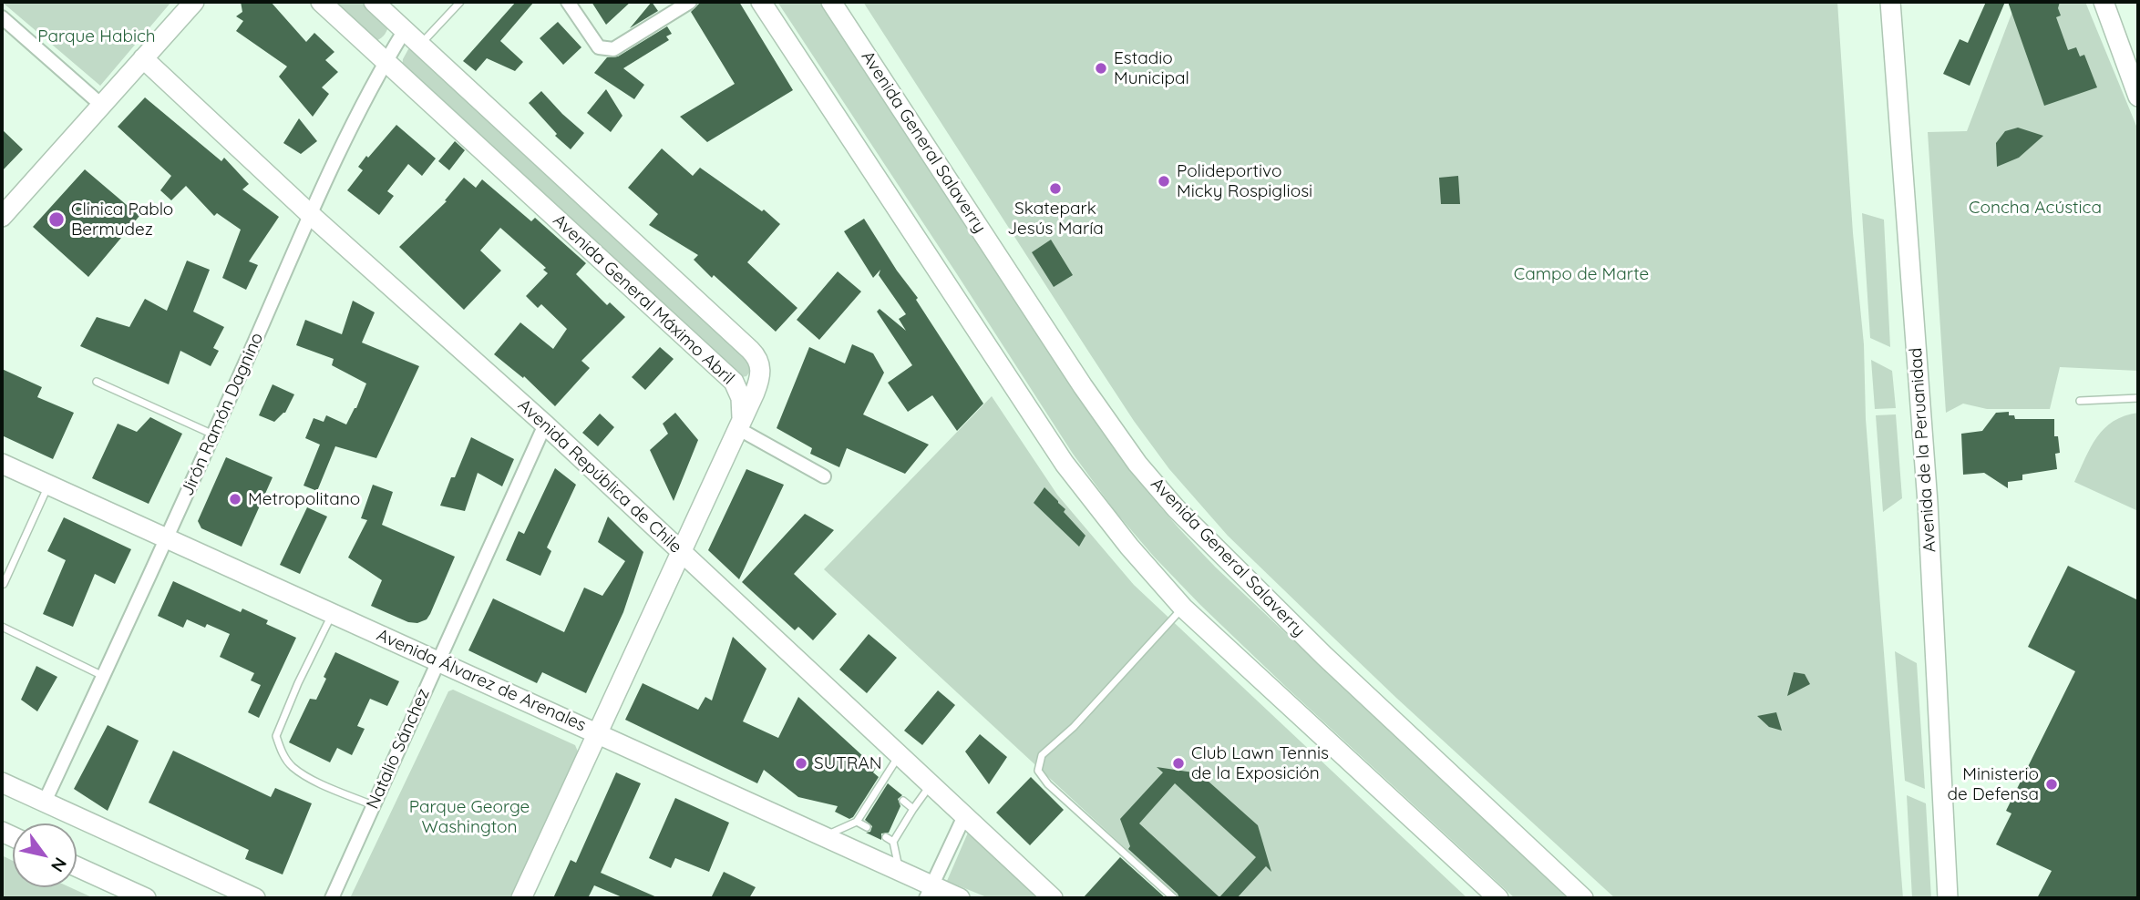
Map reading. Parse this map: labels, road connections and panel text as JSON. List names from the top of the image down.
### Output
{
  "streets": {
    "street": [
      "Avenida General Salaverry",
      "Avenida General Máximo Abril",
      "Jirón Ramón Dagnino",
      "Avenida de la Peruanidad",
      "Avenida República de Chile",
      "Avenida Álvarez de Arenales",
      "Natalio Sánchez"
    ]
  },
  "crossings": [
    ["Avenida General Máximo Abril", "Jirón Ramón Dagnino"],
    ["Jirón Ramón Dagnino", "Avenida República de Chile"],
    ["Jirón Ramón Dagnino", "Avenida Álvarez de Arenales"],
    ["Avenida República de Chile", "Natalio Sánchez"],
    ["Avenida Álvarez de Arenales", "Natalio Sánchez"]
  ],
  "parks": [
    "Parque Habich",
    "Concha Acústica",
    "Campo de Marte",
    "Parque George Washington"
  ],
  "places": [
    "Estadio Municipal",
    "Polideportivo Micky Rospigliosi",
    "Skatepark Jesús María",
    "Clinica Pablo Bermudez",
    "Metropolitano",
    "SUTRAN",
    "Club Lawn Tennis de la Exposición",
    "Ministerio de Defensa"
  ],
  "north": "bottom right"
}
